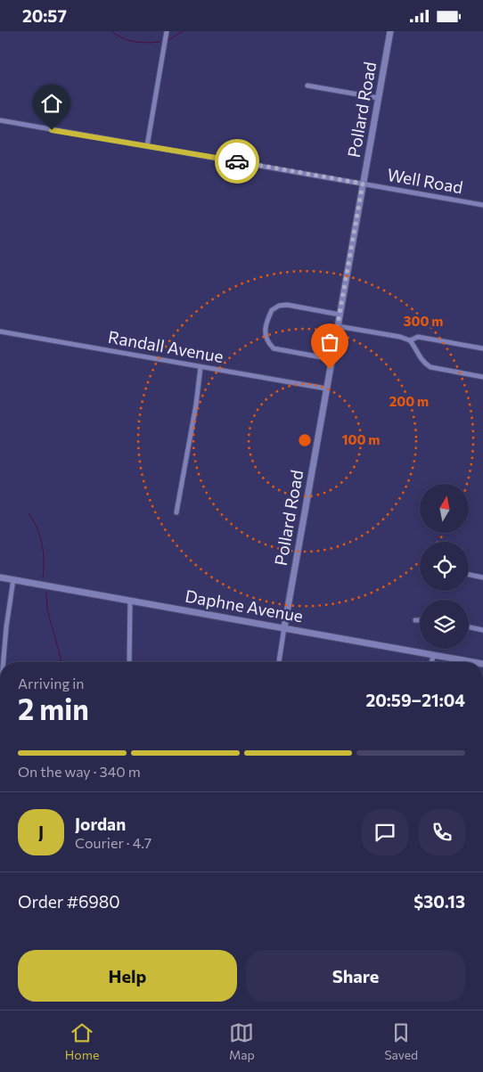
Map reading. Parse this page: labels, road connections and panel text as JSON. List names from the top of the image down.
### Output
{
  "streets": {
    "street": [
      "Pollard Road",
      "Well Road",
      "Randall Avenue",
      "Daphne Avenue"
    ]
  },
  "crossings": [
    ["Pollard Road", "Well Road"],
    ["Pollard Road", "Randall Avenue"],
    ["Pollard Road", "Daphne Avenue"]
  ],
  "north": "top",
  "page": {
    "status": "20:57",
    "heading": ["2 min", "Arriving in", "20:59–21:04"],
    "panel": [
      "Jordan",
      "Courier · 4.7",
      "Order #6980",
      "$30.13"
    ],
    "bar": "On the way · 340 m",
    "round": "J",
    "buttons": ["Help", "Share"],
    "tabs": ["Home", "Map", "Saved"]
  },
  "rings": ["300 m", "200 m", "100 m"]
}
